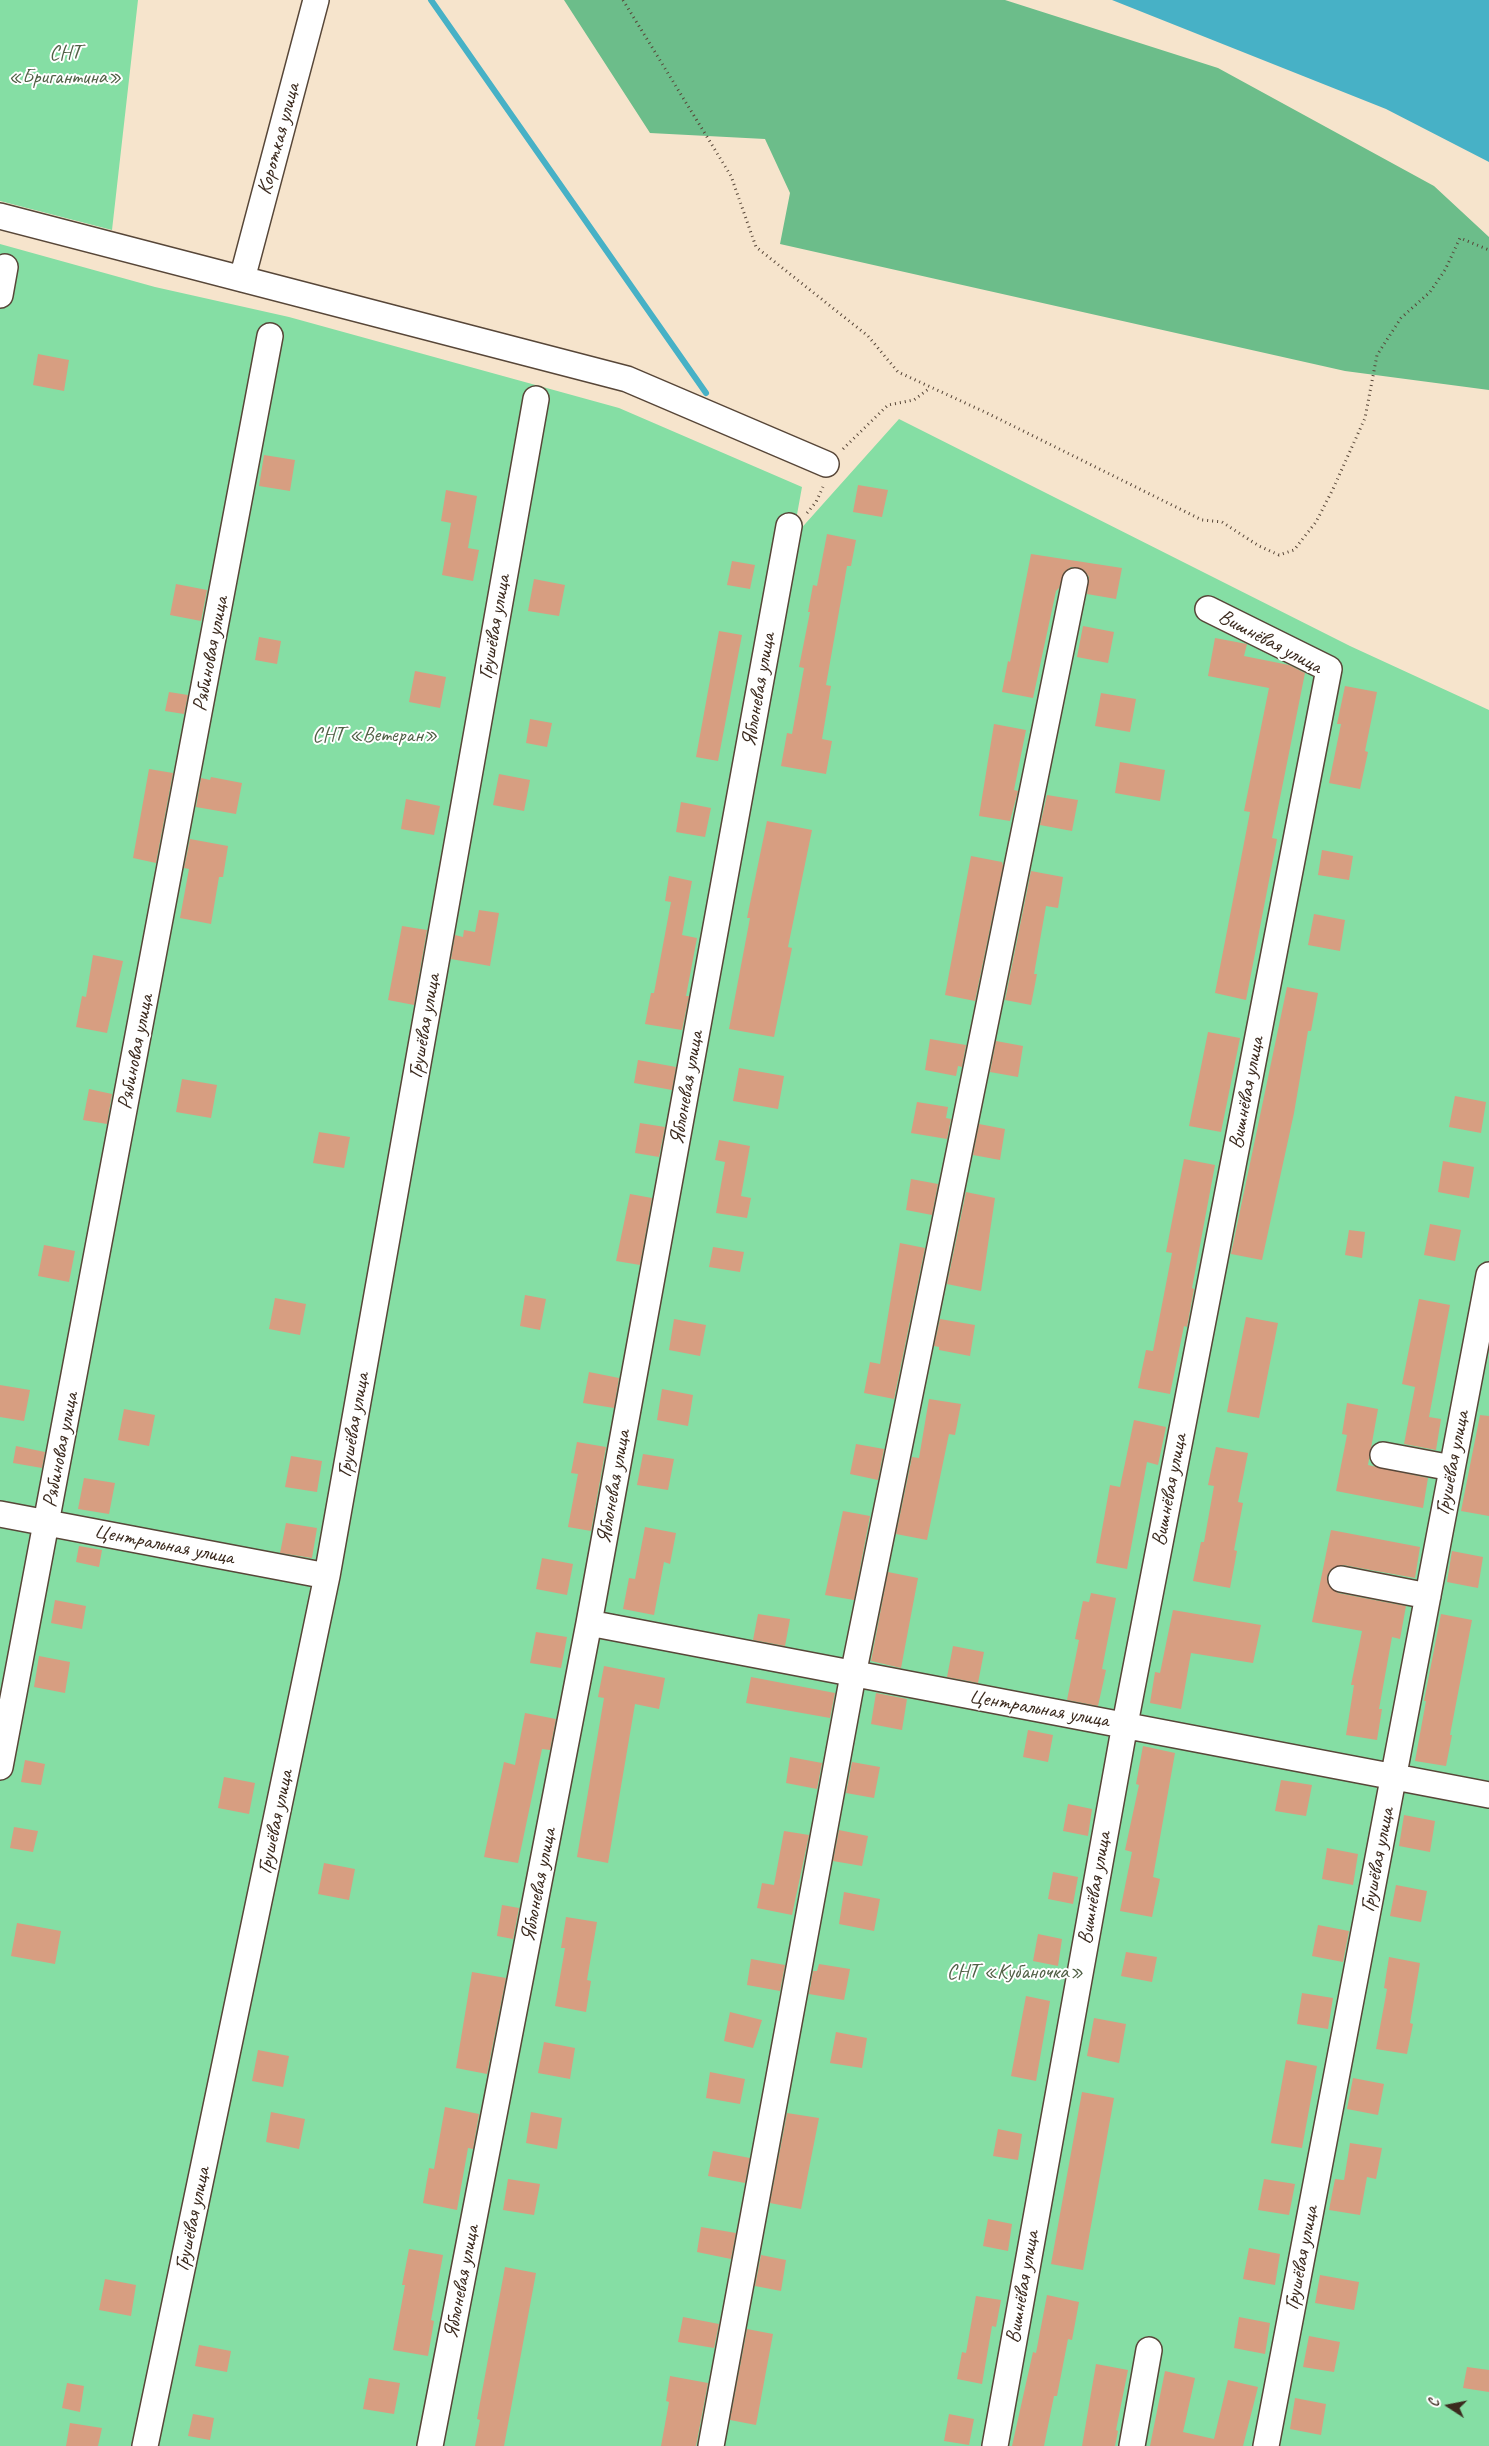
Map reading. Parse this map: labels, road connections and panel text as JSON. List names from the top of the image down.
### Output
{
  "streets": {
    "street": [
      "Короткая улица",
      "Грушёвая улица",
      "Вишнёвая улица",
      "Рябиновая улица",
      "Яблоневая улица",
      "Центральная улица"
    ]
  },
  "crossings": [
    ["Грушёвая улица", "Центральная улица"],
    ["Вишнёвая улица", "Центральная улица"],
    ["Рябиновая улица", "Центральная улица"],
    ["Яблоневая улица", "Центральная улица"]
  ],
  "parks": ["СНТ «Бригантина»", "СНТ «Ветеран»", "СНТ «Кубаночка»"],
  "north": "left"
}
